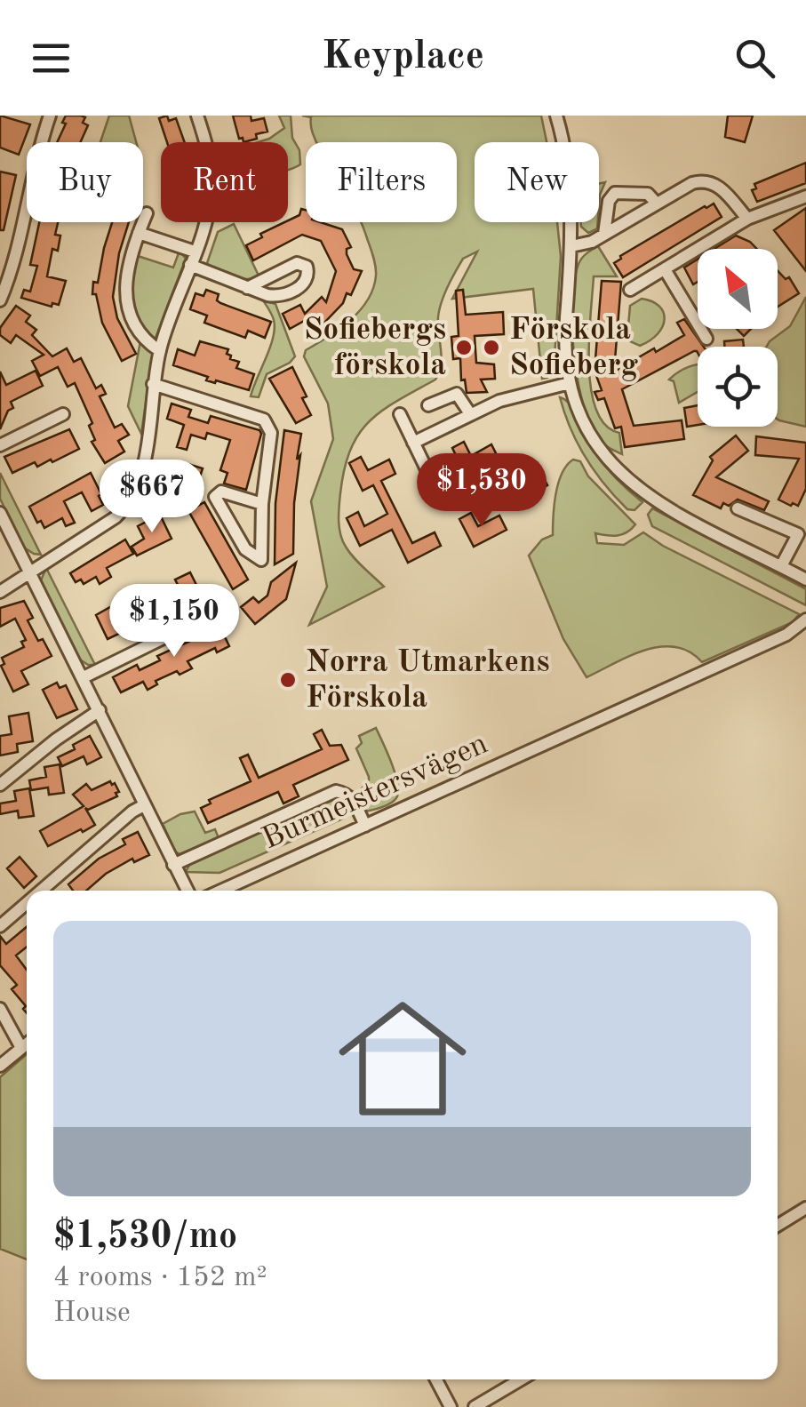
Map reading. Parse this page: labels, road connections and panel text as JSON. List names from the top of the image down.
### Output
{
  "streets": {
    "street": ["Burmeistersvägen"]
  },
  "places": ["Sofiebergs förskola", "Förskola Sofieberg", "Norra Utmarkens Förskola"],
  "north": "top left",
  "page": {
    "header": "Keyplace",
    "chip": [
      "Buy",
      "Rent",
      "Filters",
      "New"
    ],
    "price": ["$1,530", "$667", "$1,150"],
    "list": [
      {
        "name": "$1,530/mo",
        "note": "4 rooms · 152 m² · House"
      }
    ]
  }
}
